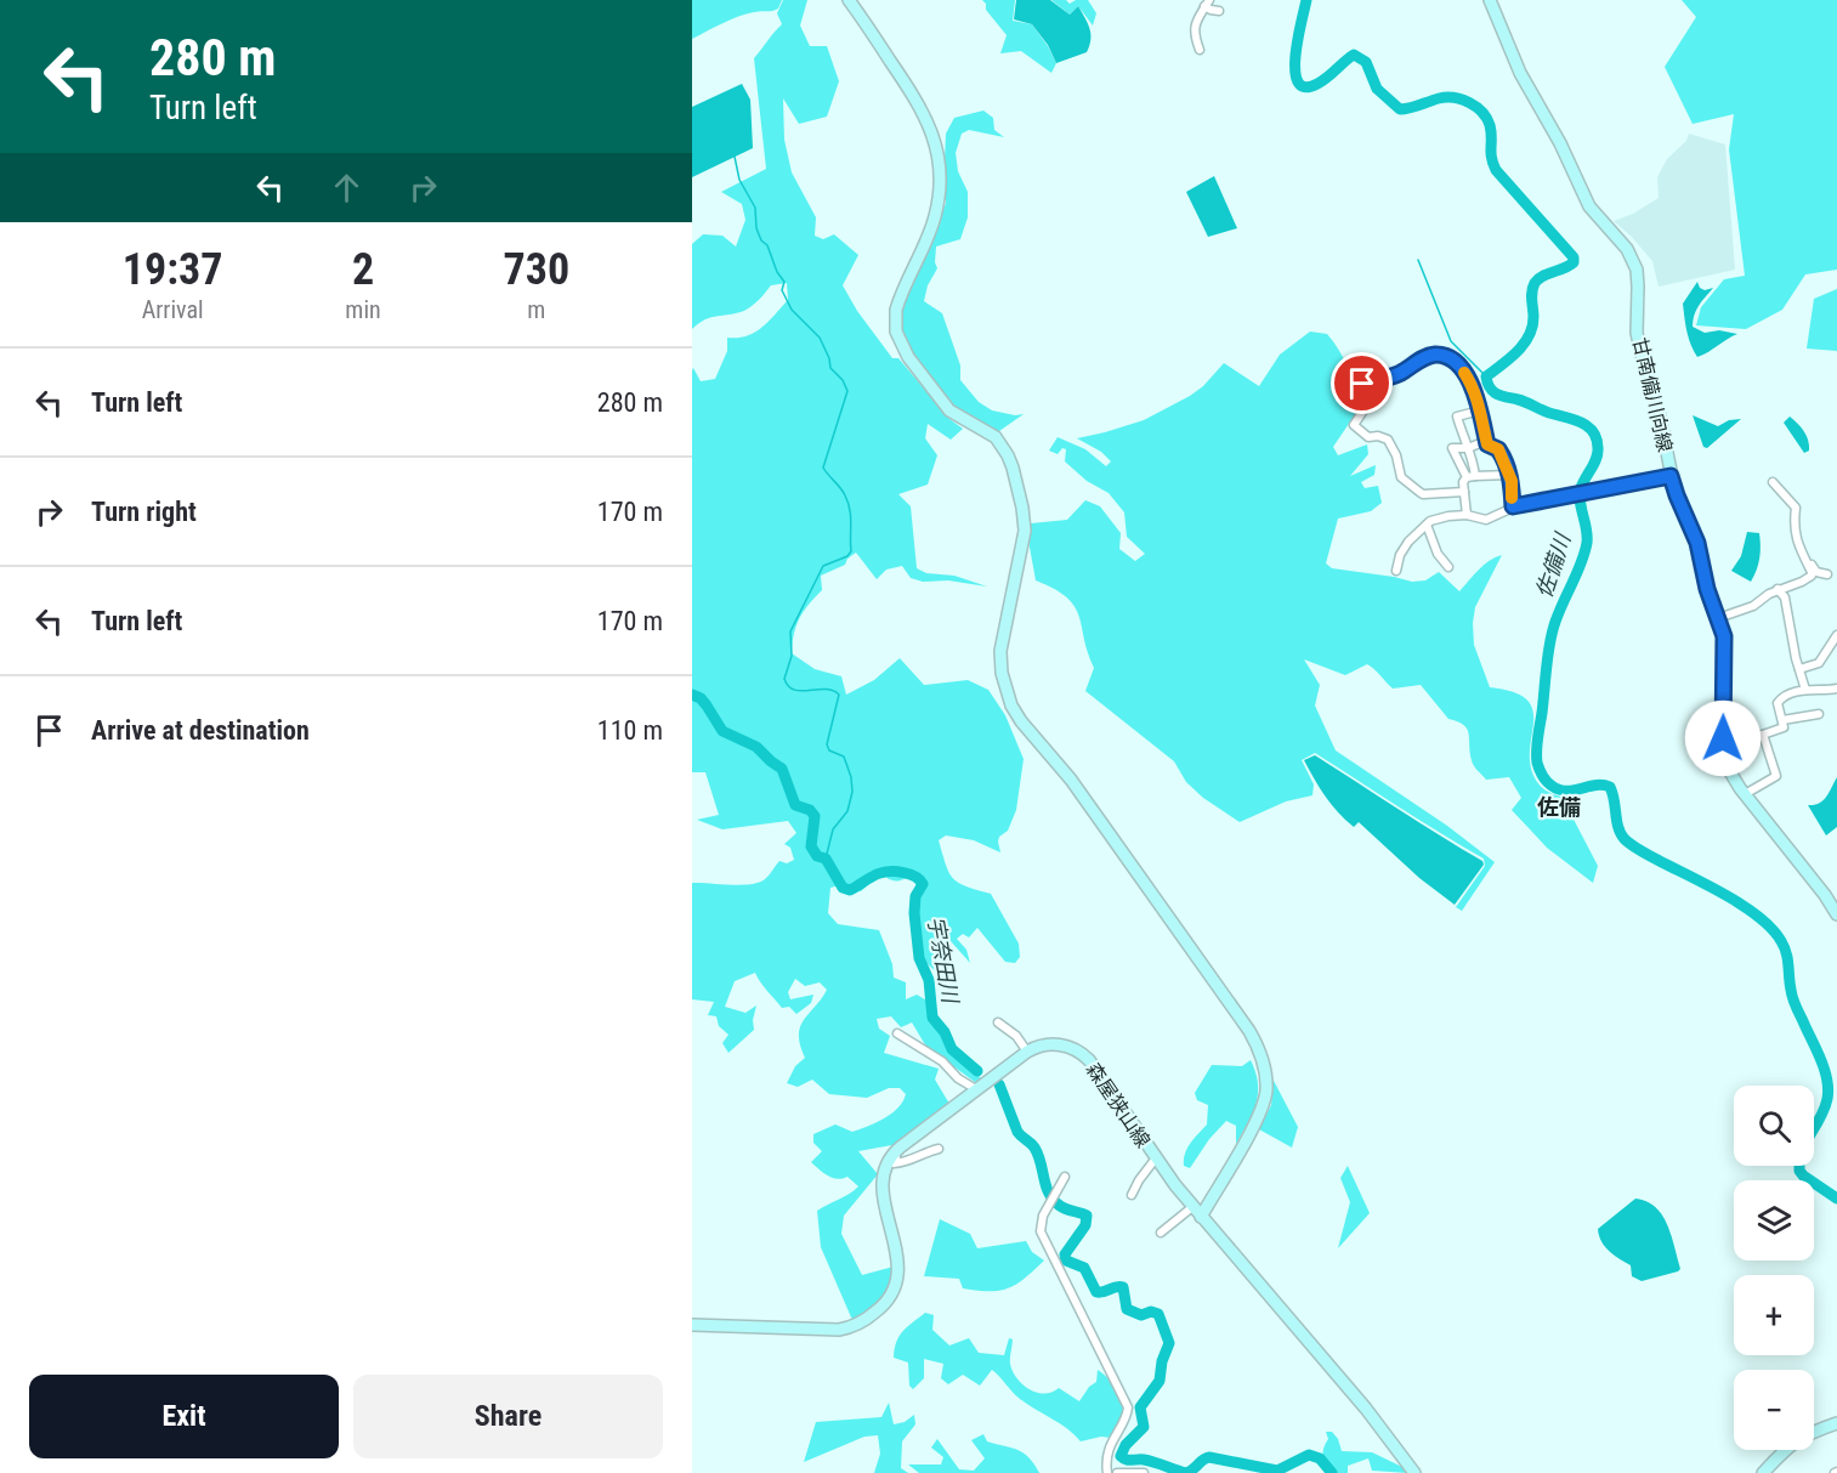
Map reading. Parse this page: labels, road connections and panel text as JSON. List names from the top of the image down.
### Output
{
  "streets": {
    "main road": ["甘南備川向線", "森屋狭山線"]
  },
  "districts": ["佐備"],
  "water": ["佐備川", "宇奈田川"],
  "page": {
    "turn": ["280 m", "Turn left"],
    "eta": [
      "19:37",
      "Arrival",
      "2",
      "min",
      "730",
      "m"
    ],
    "list": [
      {
        "name": "Turn left",
        "value": "280 m"
      },
      {
        "name": "Turn right",
        "value": "170 m"
      },
      {
        "name": "Turn left",
        "value": "170 m"
      },
      {
        "name": "Arrive at destination",
        "value": "110 m"
      }
    ],
    "map_buttons": ["+", "−"],
    "buttons": ["Exit", "Share"]
  }
}
